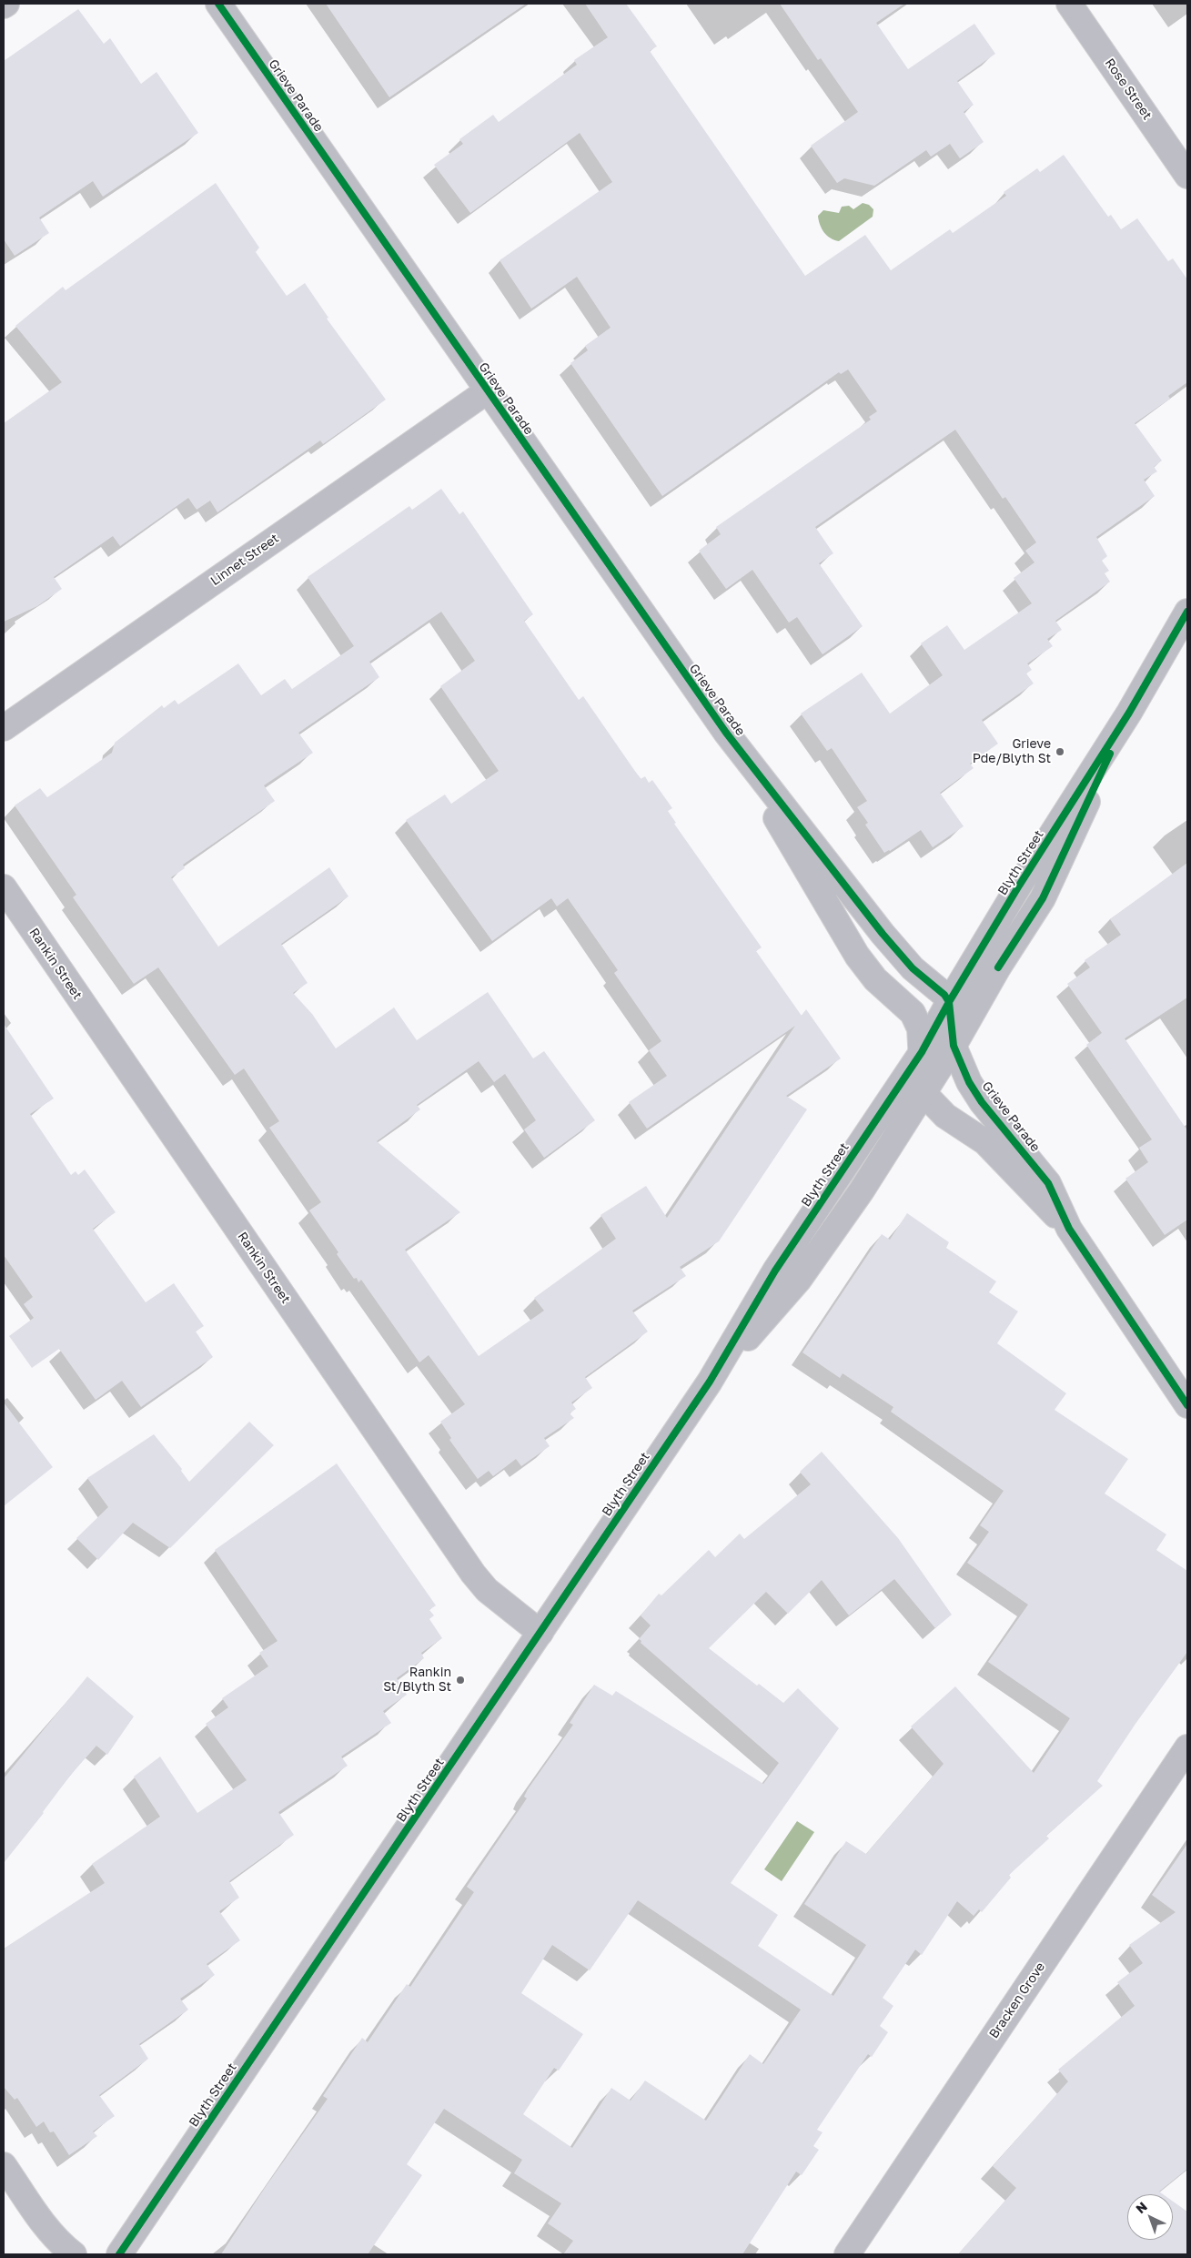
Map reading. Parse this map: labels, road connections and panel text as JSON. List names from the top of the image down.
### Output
{
  "streets": {
    "street": [
      "Rose Street",
      "Grieve Parade",
      "Linnet Street",
      "Blyth Street",
      "Rankin Street",
      "Bracken Grove"
    ]
  },
  "crossings": [
    ["Grieve Parade", "Linnet Street"],
    ["Grieve Parade", "Blyth Street"],
    ["Blyth Street", "Rankin Street"]
  ],
  "places": ["Grieve Pde/Blyth St", "Rankin St/Blyth St"],
  "north": "top left"
}
